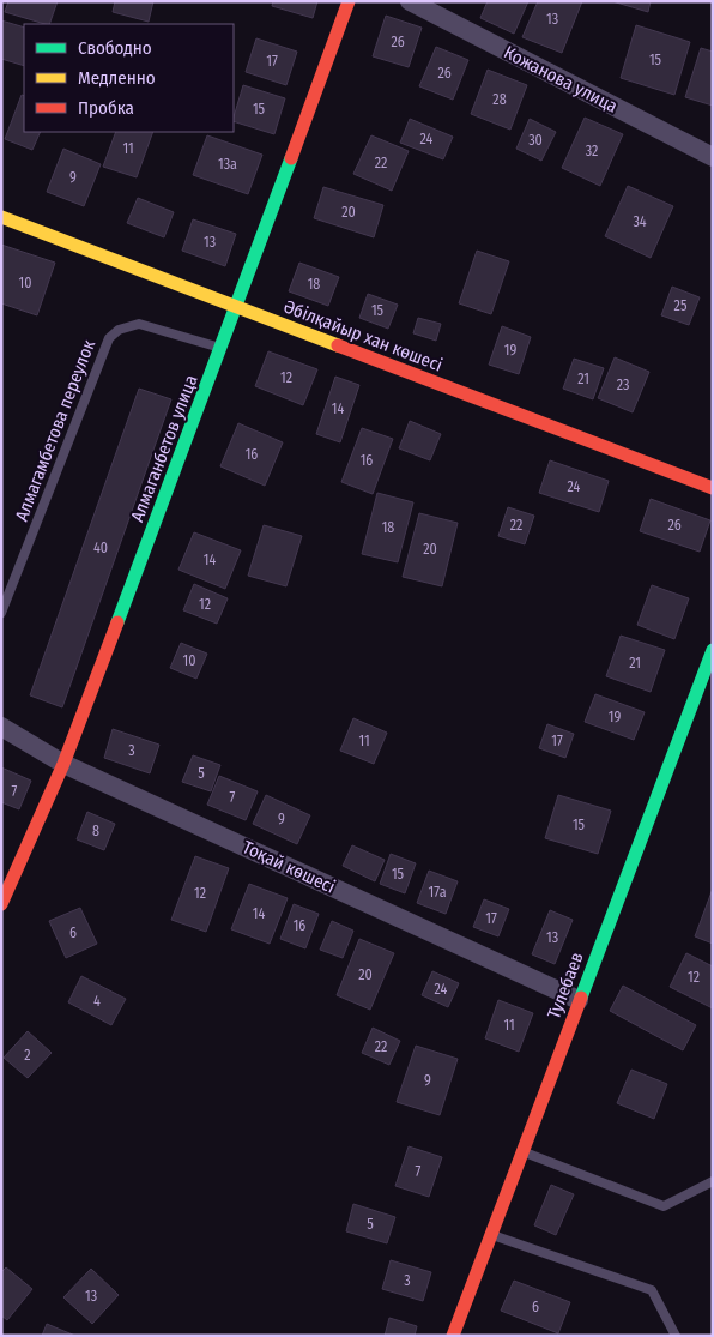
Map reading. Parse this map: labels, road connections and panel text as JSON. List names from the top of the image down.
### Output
{
  "streets": {
    "street": [
      "Кожанова улица",
      "Әбілқайыр хан көшесі",
      "Алмаганбетов улица",
      "Тоқай көшесі",
      "Тулебаев"
    ],
    "lane": ["Алмагамбетова переулок"]
  },
  "crossings": [
    ["Әбілқайыр хан көшесі", "Алмаганбетов улица"],
    ["Алмагамбетова переулок", "Алмаганбетов улица"],
    ["Алмаганбетов улица", "Тоқай көшесі"],
    ["Тоқай көшесі", "Тулебаев"]
  ],
  "house_numbers": [
    "13",
    "26",
    "15",
    "17",
    "26",
    "28",
    "15",
    "24",
    "30",
    "11",
    "32",
    "22",
    "13а",
    "9",
    "20",
    "34",
    "13",
    "10",
    "18",
    "25",
    "15",
    "19",
    "12",
    "21",
    "23",
    "14",
    "16",
    "16",
    "24",
    "22",
    "26",
    "18",
    "40",
    "20",
    "14",
    "12",
    "10",
    "21",
    "19",
    "11",
    "17",
    "3",
    "5",
    "7",
    "7",
    "9",
    "15",
    "8",
    "15",
    "17а",
    "12",
    "14",
    "17",
    "16",
    "6",
    "13",
    "20",
    "12",
    "24",
    "4",
    "11",
    "22",
    "2",
    "9",
    "7",
    "5",
    "3",
    "13",
    "6"
  ],
  "legend": ["Свободно", "Медленно", "Пробка"]
}
